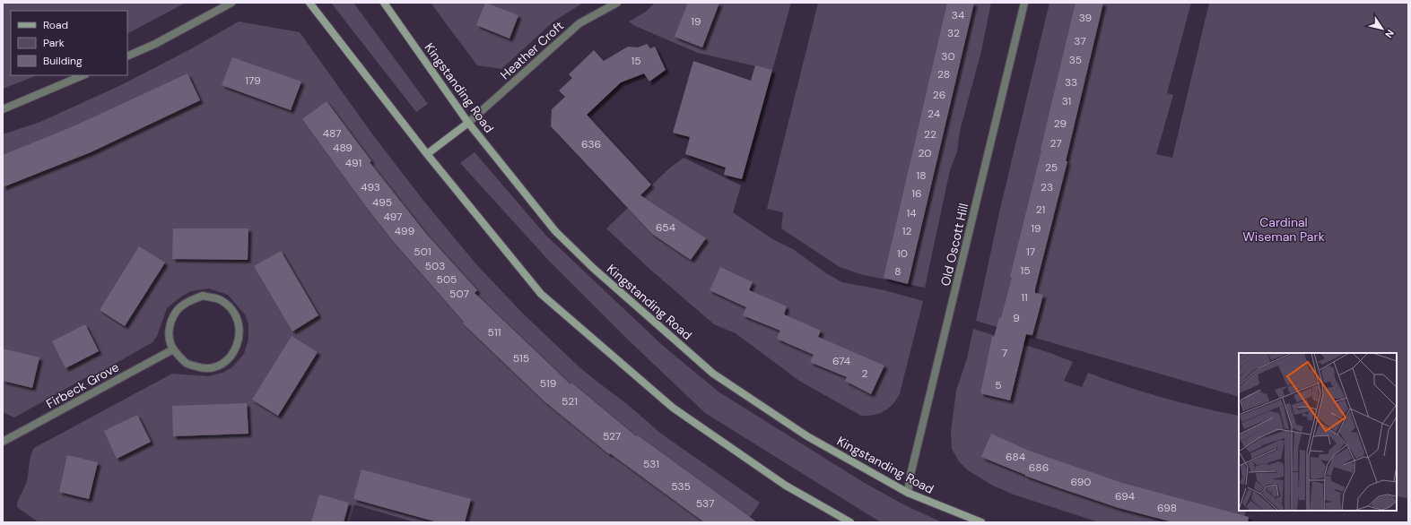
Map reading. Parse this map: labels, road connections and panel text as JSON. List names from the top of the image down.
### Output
{
  "streets": {
    "main road": ["Kingstanding Road"],
    "street": ["Heather Croft", "Old Oscott Hill", "Firbeck Grove"]
  },
  "crossings": [
    ["Heather Croft", "Kingstanding Road"],
    ["Kingstanding Road", "Old Oscott Hill"]
  ],
  "parks": ["Cardinal Wiseman Park"],
  "house_numbers": [
    "34",
    "39",
    "19",
    "32",
    "37",
    "30",
    "35",
    "15",
    "28",
    "179",
    "33",
    "26",
    "31",
    "24",
    "29",
    "487",
    "22",
    "27",
    "636",
    "489",
    "20",
    "491",
    "25",
    "18",
    "493",
    "23",
    "16",
    "495",
    "21",
    "14",
    "497",
    "654",
    "19",
    "499",
    "12",
    "501",
    "17",
    "10",
    "503",
    "15",
    "8",
    "505",
    "507",
    "11",
    "9",
    "511",
    "7",
    "515",
    "674",
    "2",
    "519",
    "5",
    "521",
    "527",
    "684",
    "531",
    "686",
    "690",
    "535",
    "694",
    "537",
    "698"
  ],
  "legend": ["Road", "Park", "Building"],
  "north": "bottom right"
}
